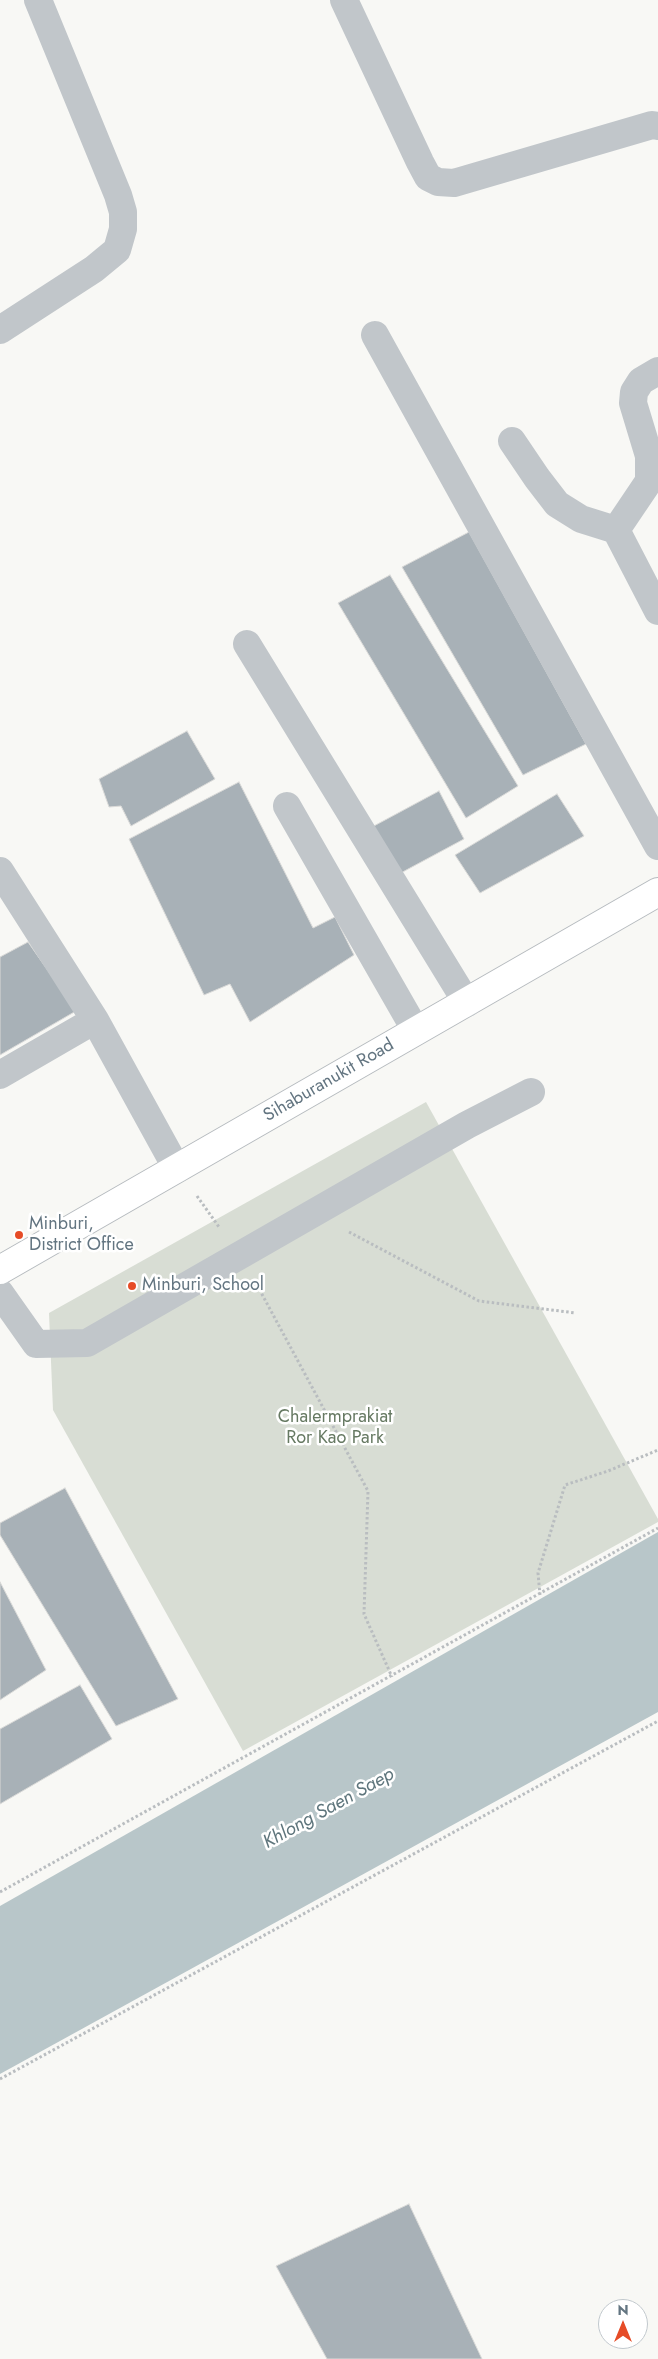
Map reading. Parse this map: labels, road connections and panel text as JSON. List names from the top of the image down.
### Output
{
  "streets": {
    "main road": ["Sihaburanukit Road"]
  },
  "water": ["Khlong Saen Saep"],
  "parks": ["Chalermprakiat Ror Kao Park"],
  "places": ["Minburi, District Office", "Minburi, School"],
  "north": "top"
}
